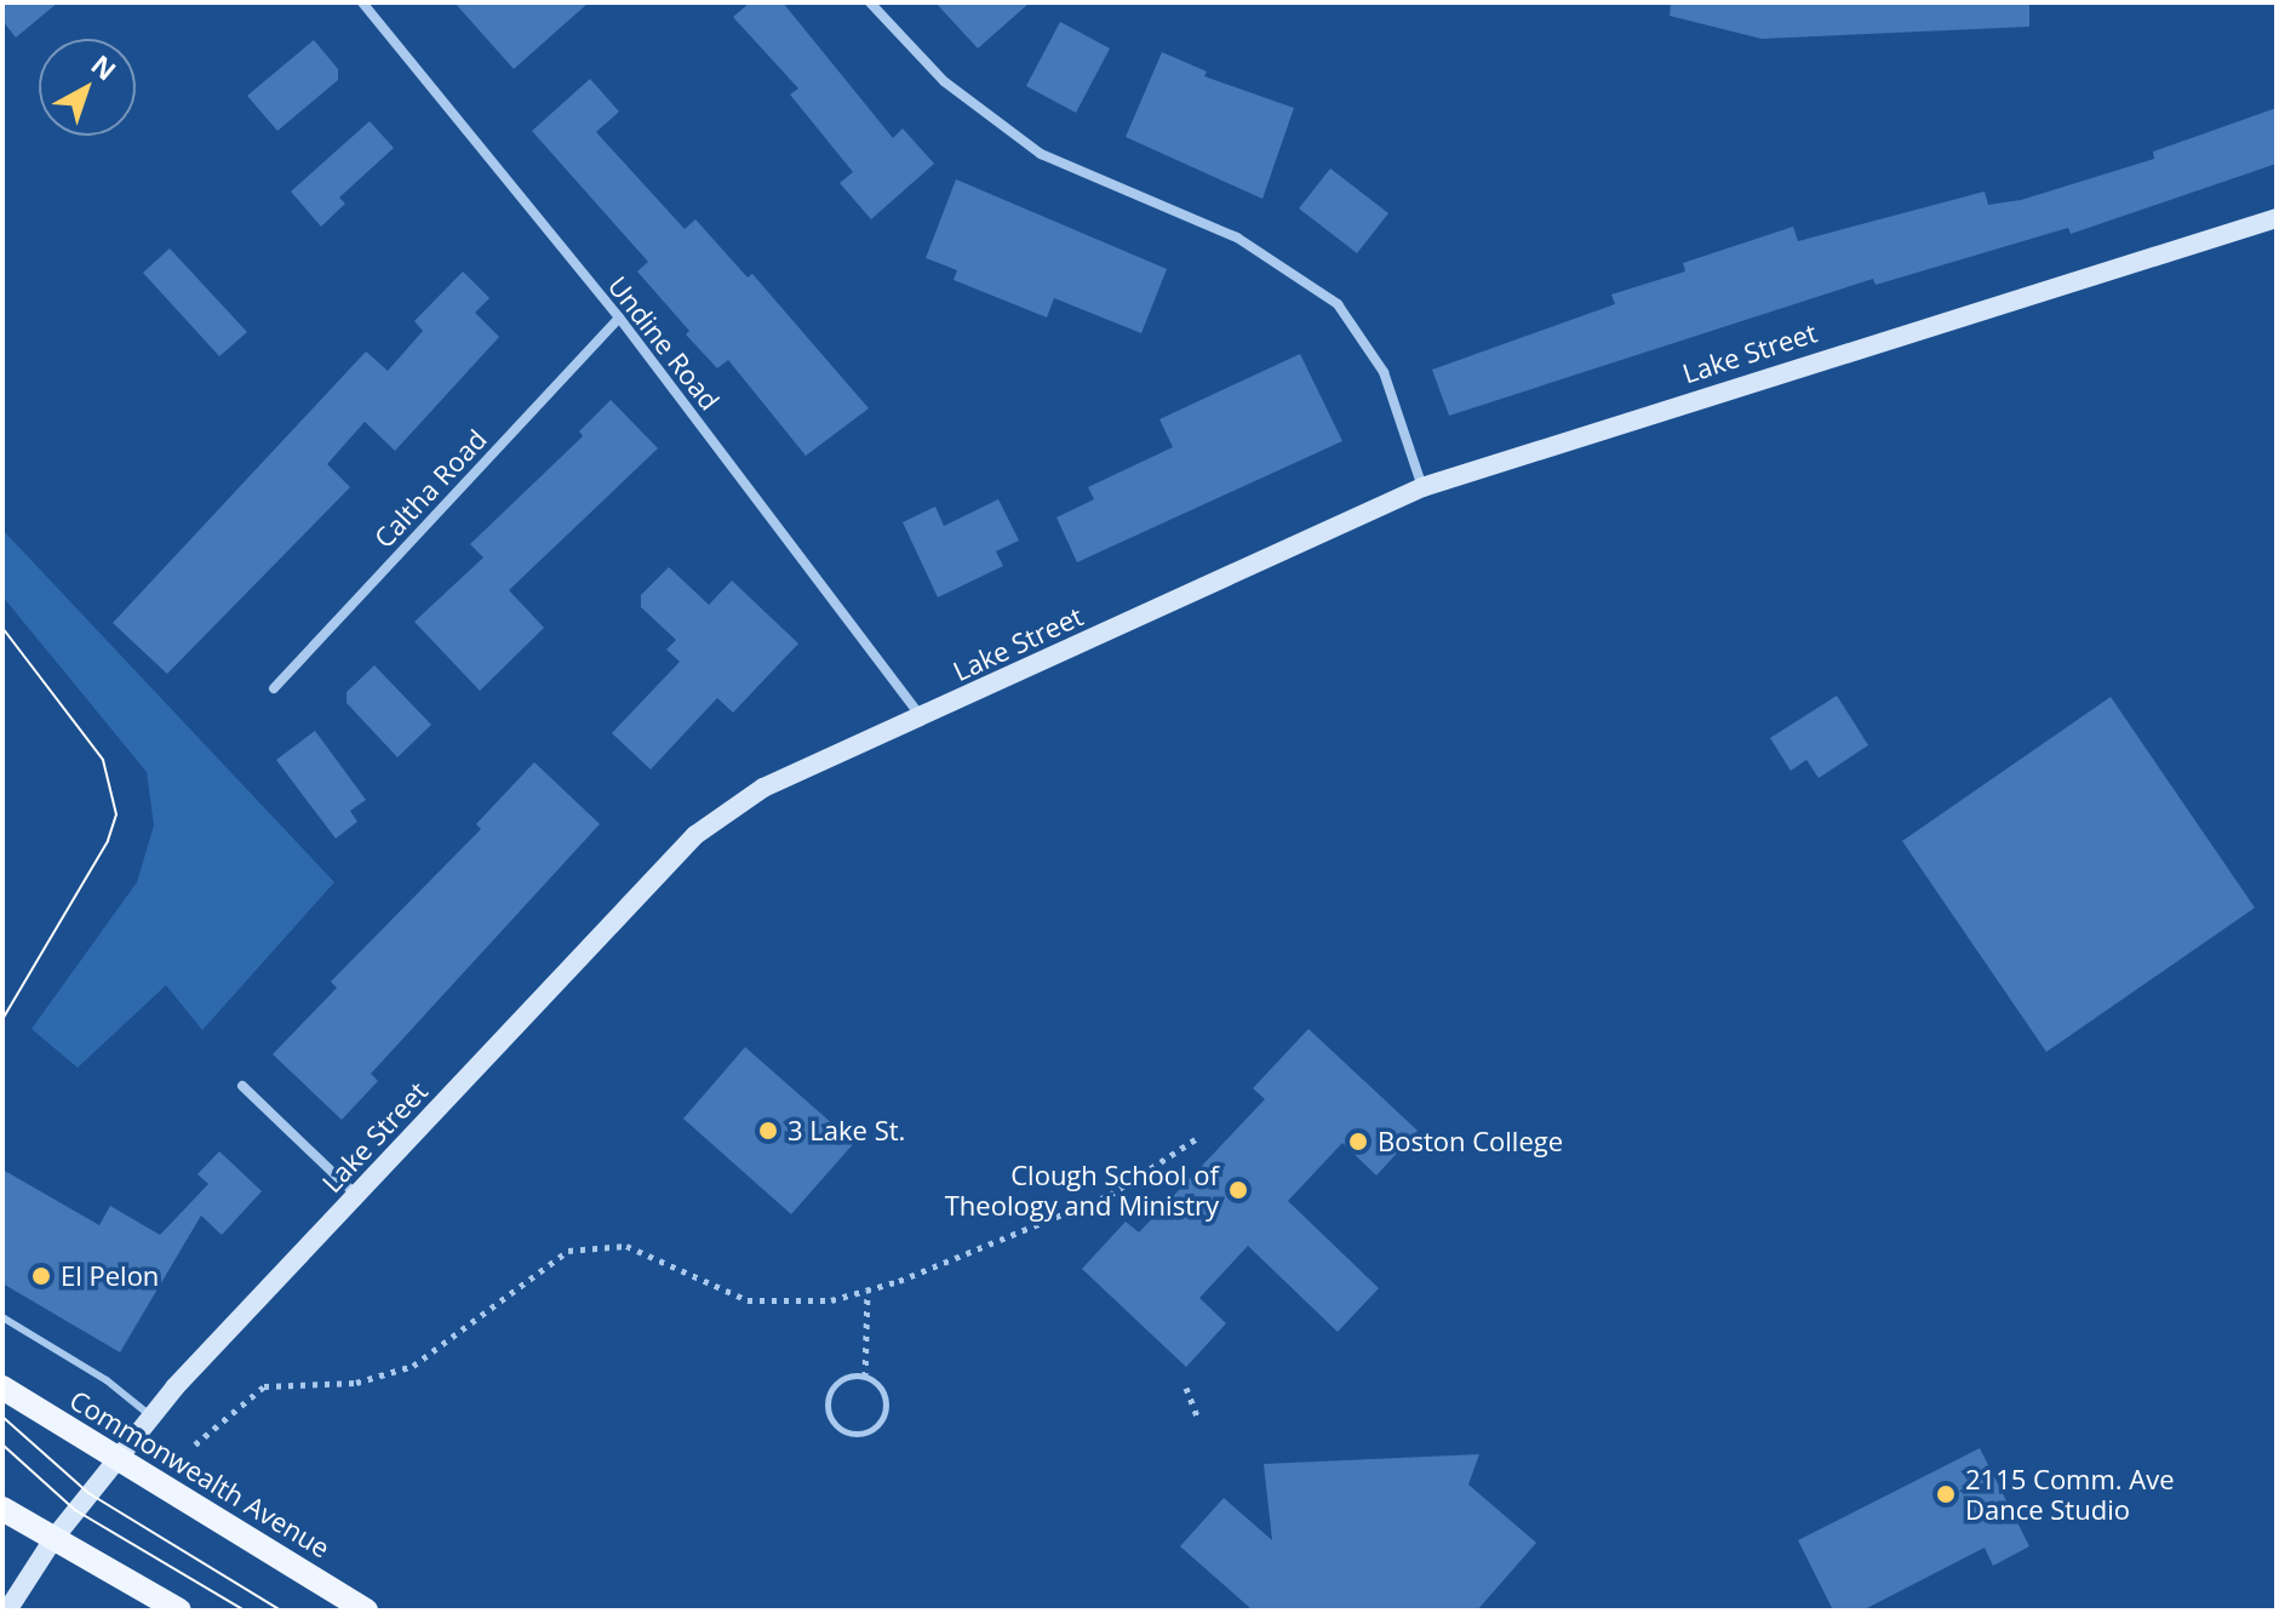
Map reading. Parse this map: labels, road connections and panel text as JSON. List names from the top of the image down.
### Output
{
  "streets": {
    "main road": ["Commonwealth Avenue"],
    "street": ["Undine Road", "Lake Street", "Caltha Road"]
  },
  "crossings": [
    ["Undine Road", "Lake Street"],
    ["Undine Road", "Caltha Road"],
    ["Lake Street", "Commonwealth Avenue"]
  ],
  "places": [
    "3 Lake St.",
    "Boston College",
    "Clough School of Theology and Ministry",
    "El Pelon",
    "2115 Comm. Ave Dance Studio"
  ],
  "north": "top right"
}
